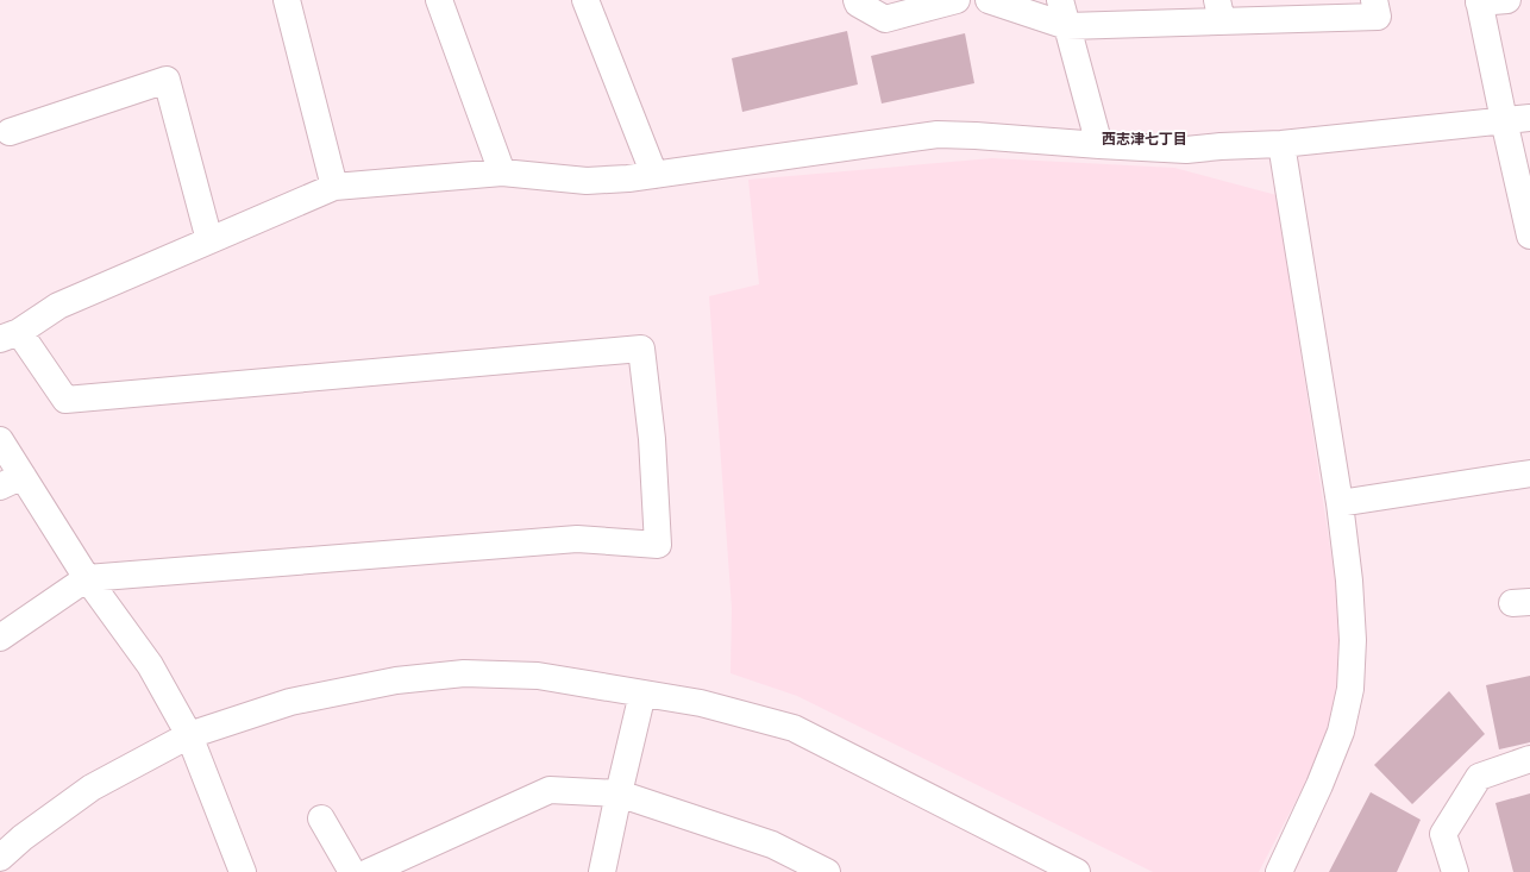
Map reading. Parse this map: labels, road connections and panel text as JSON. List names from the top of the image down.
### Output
{
  "districts": ["西志津七丁目"]
}
